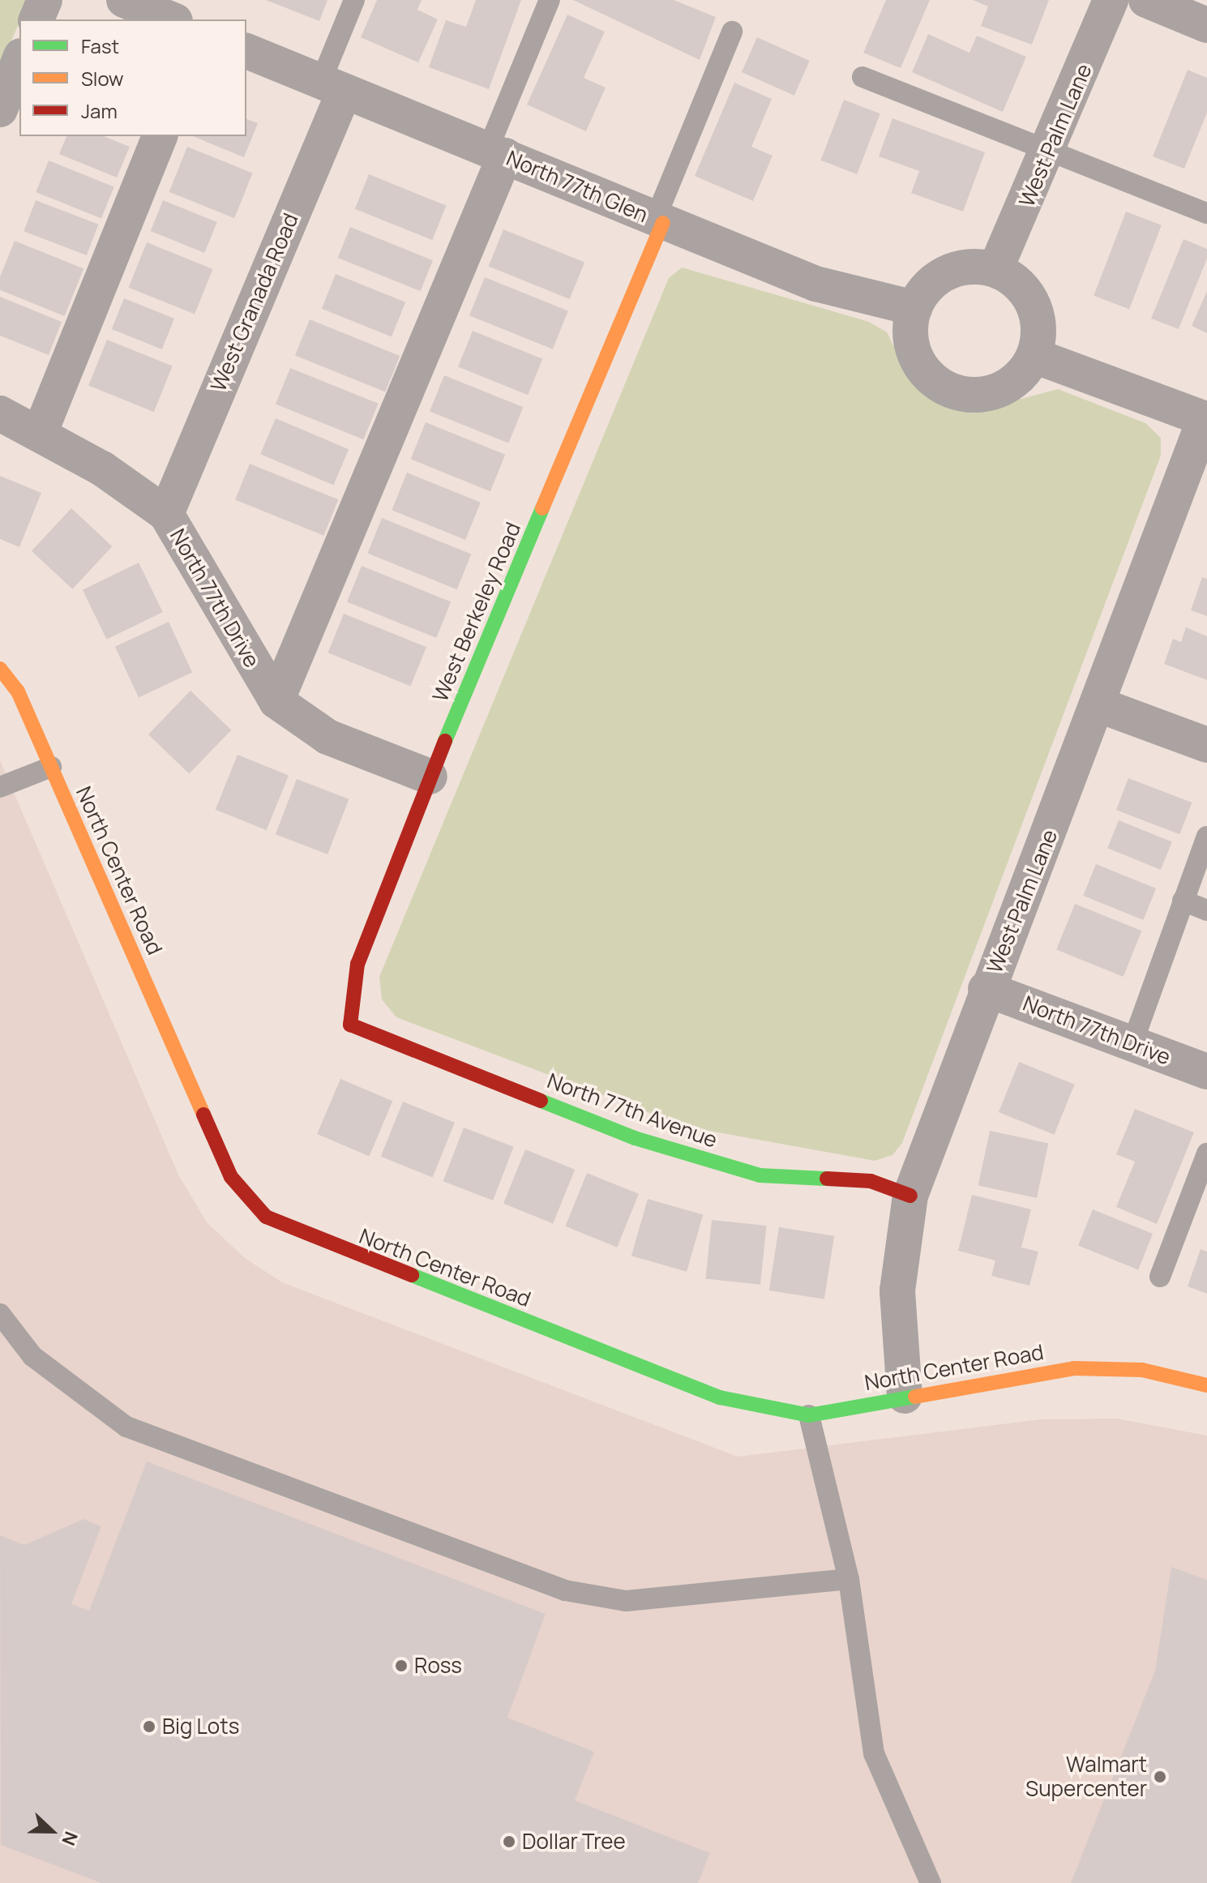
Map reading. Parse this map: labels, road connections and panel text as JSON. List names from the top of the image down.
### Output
{
  "streets": {
    "street": [
      "West Palm Lane",
      "North 77th Glen",
      "West Granada Road",
      "North 77th Drive",
      "West Berkeley Road",
      "North Center Road",
      "North 77th Avenue"
    ]
  },
  "crossings": [
    ["West Palm Lane", "North 77th Glen"],
    ["West Palm Lane", "North 77th Drive"],
    ["West Palm Lane", "North Center Road"],
    ["West Palm Lane", "North 77th Avenue"],
    ["North 77th Glen", "West Granada Road"],
    ["North 77th Glen", "West Berkeley Road"],
    ["West Granada Road", "North 77th Drive"],
    ["North 77th Drive", "West Berkeley Road"],
    ["West Berkeley Road", "North 77th Avenue"]
  ],
  "places": [
    "Ross",
    "Big Lots",
    "Walmart Supercenter",
    "Dollar Tree"
  ],
  "legend": ["Fast", "Slow", "Jam"],
  "north": "right"
}
